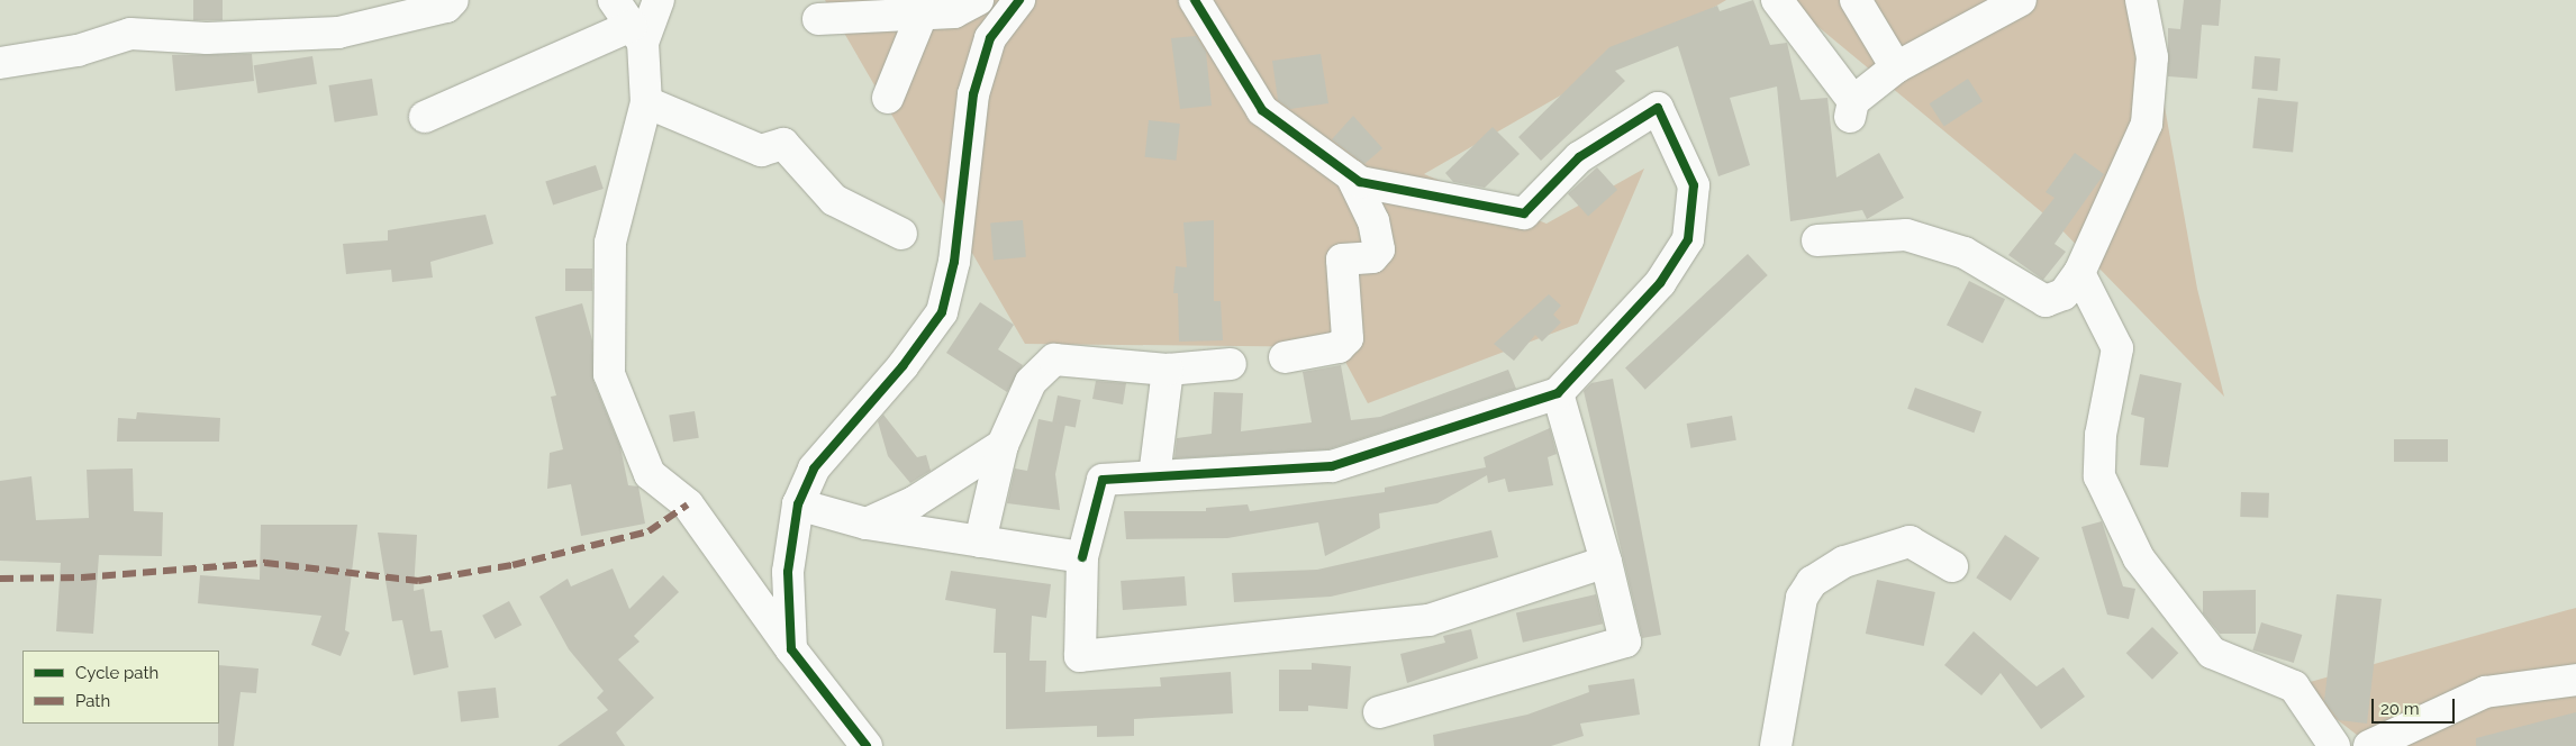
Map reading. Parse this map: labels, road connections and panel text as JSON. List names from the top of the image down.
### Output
{
  "legend": ["Cycle path", "Path"],
  "scale_bar": "20 m"
}
